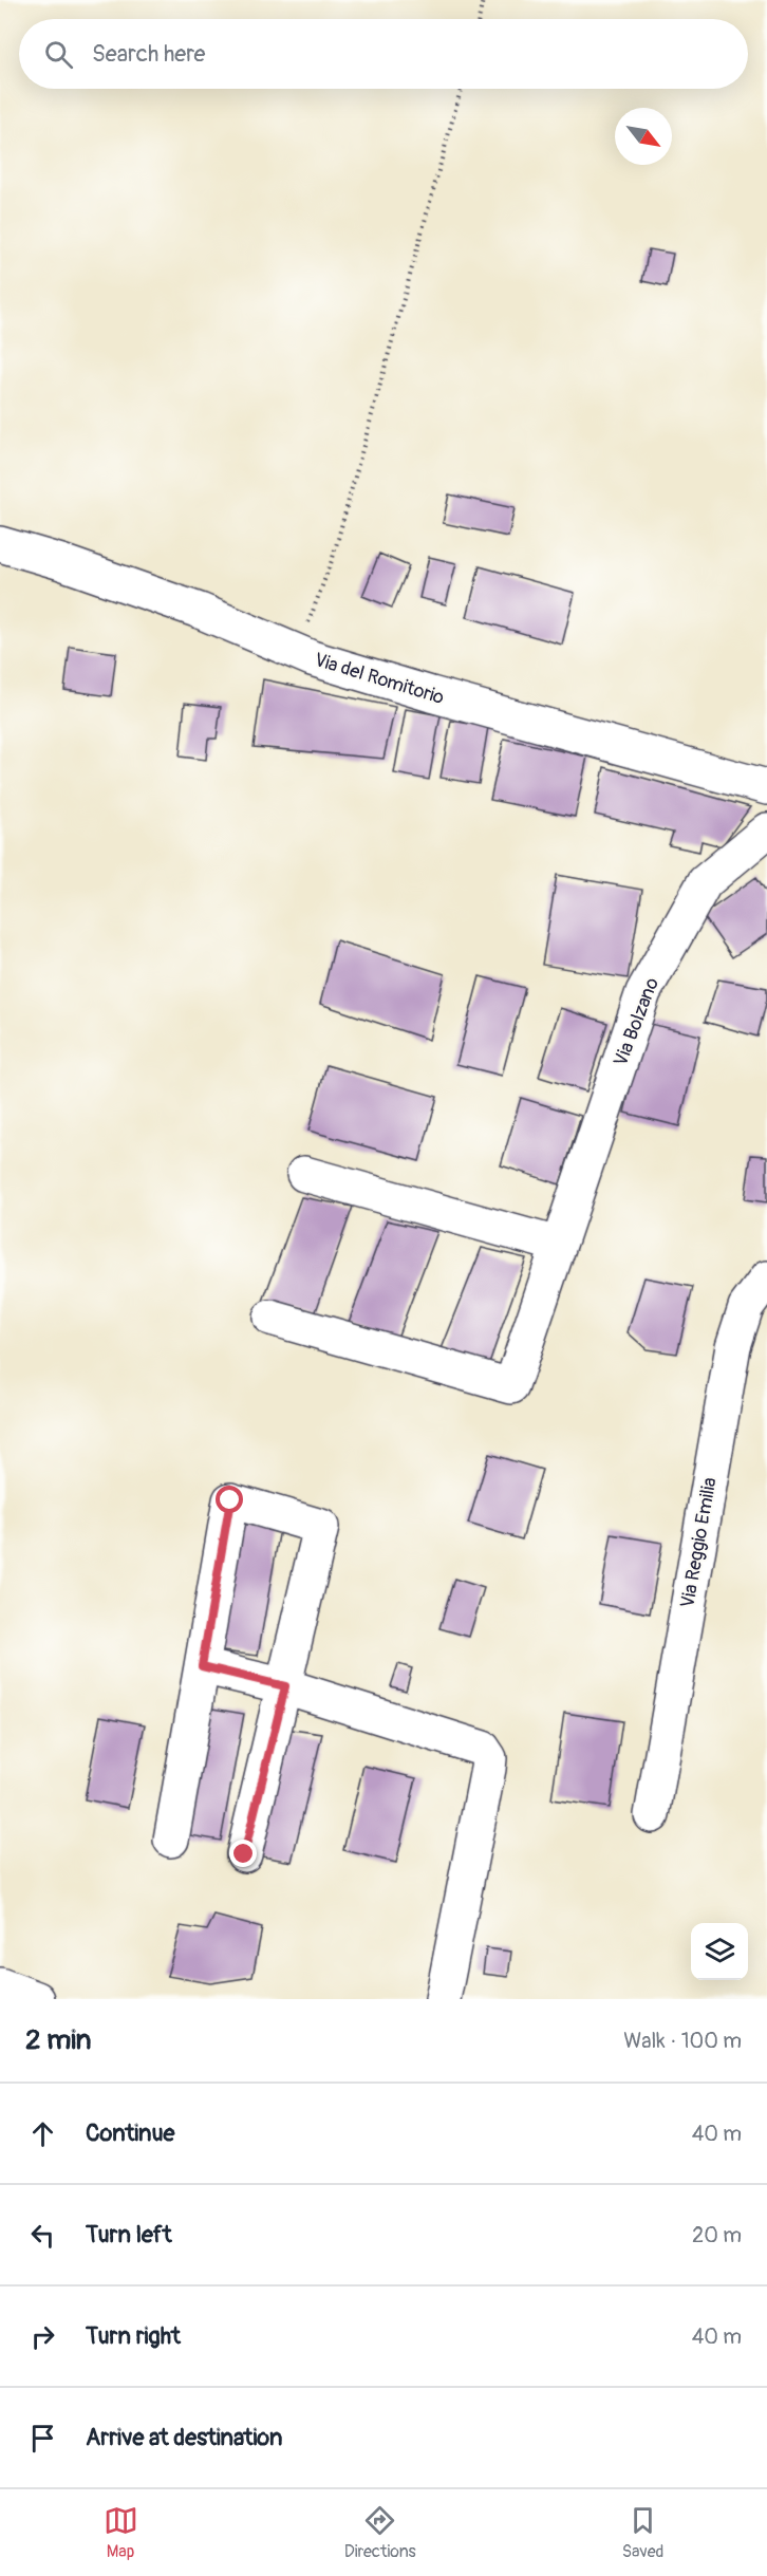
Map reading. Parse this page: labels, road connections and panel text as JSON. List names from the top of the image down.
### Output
{
  "streets": {
    "street": ["Via del Romitorio", "Via Bolzano", "Via Reggio Emilia"]
  },
  "north": "bottom right",
  "page": {
    "search": "Search here",
    "heading": ["2 min", "Walk · 100 m"],
    "list": [
      ["Continue", "40 m"],
      ["Turn left", "20 m"],
      ["Turn right", "40 m"],
      "Arrive at destination"
    ],
    "nav": ["Map", "Directions", "Saved"]
  }
}
